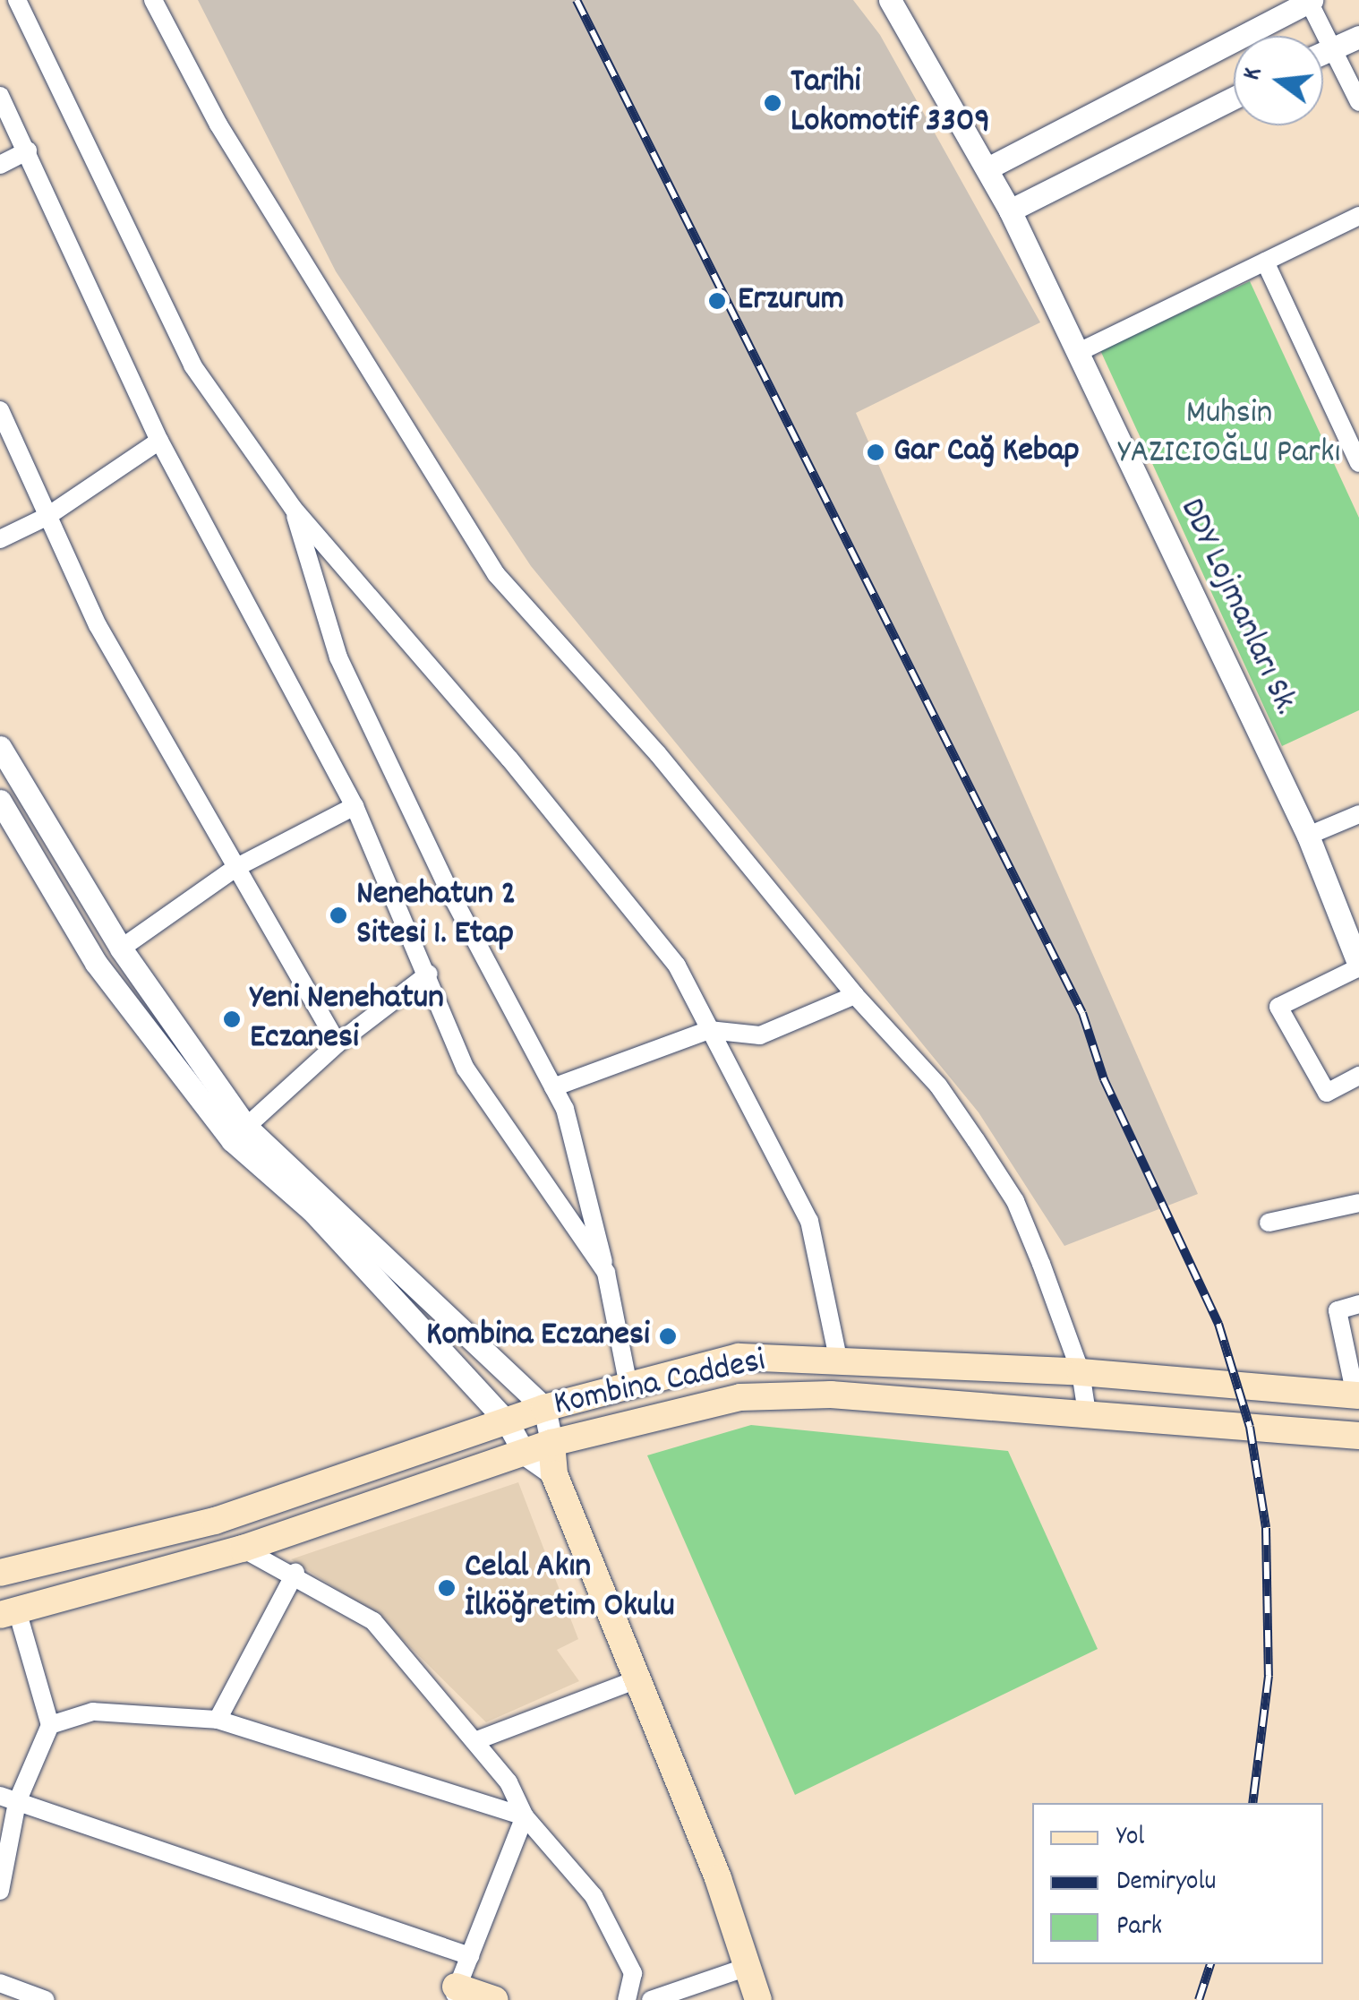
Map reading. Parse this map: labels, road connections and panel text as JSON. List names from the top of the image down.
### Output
{
  "streets": {
    "main road": ["Kombina Caddesi"],
    "street": ["DDY Lojmanları Sk."]
  },
  "parks": ["Muhsin YAZICIOĞLU Parkı"],
  "places": [
    "Tarihi Lokomotif 3309",
    "Erzurum",
    "Gar Cağ Kebap",
    "Nenehatun 2 Sitesi 1. Etap",
    "Yeni Nenehatun Eczanesi",
    "Kombina Eczanesi",
    "Celal Akın İlköğretim Okulu"
  ],
  "legend": ["Yol", "Demiryolu", "Park"],
  "north": "left"
}
